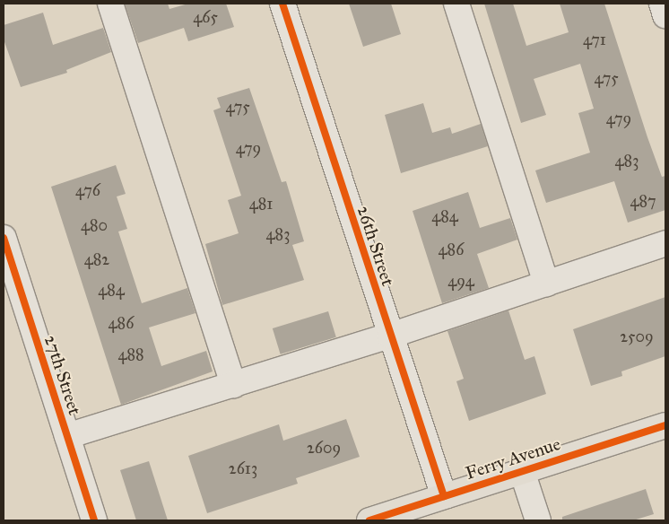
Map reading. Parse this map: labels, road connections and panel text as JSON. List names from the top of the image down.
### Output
{
  "streets": {
    "main road": ["Ferry Avenue"],
    "street": ["26th Street", "27th Street"]
  },
  "crossings": [
    ["26th Street", "Ferry Avenue"]
  ],
  "house_numbers": [
    "465",
    "471",
    "475",
    "475",
    "479",
    "479",
    "483",
    "476",
    "487",
    "481",
    "484",
    "480",
    "483",
    "486",
    "482",
    "494",
    "484",
    "486",
    "2509",
    "488",
    "2609",
    "2613"
  ]
}
